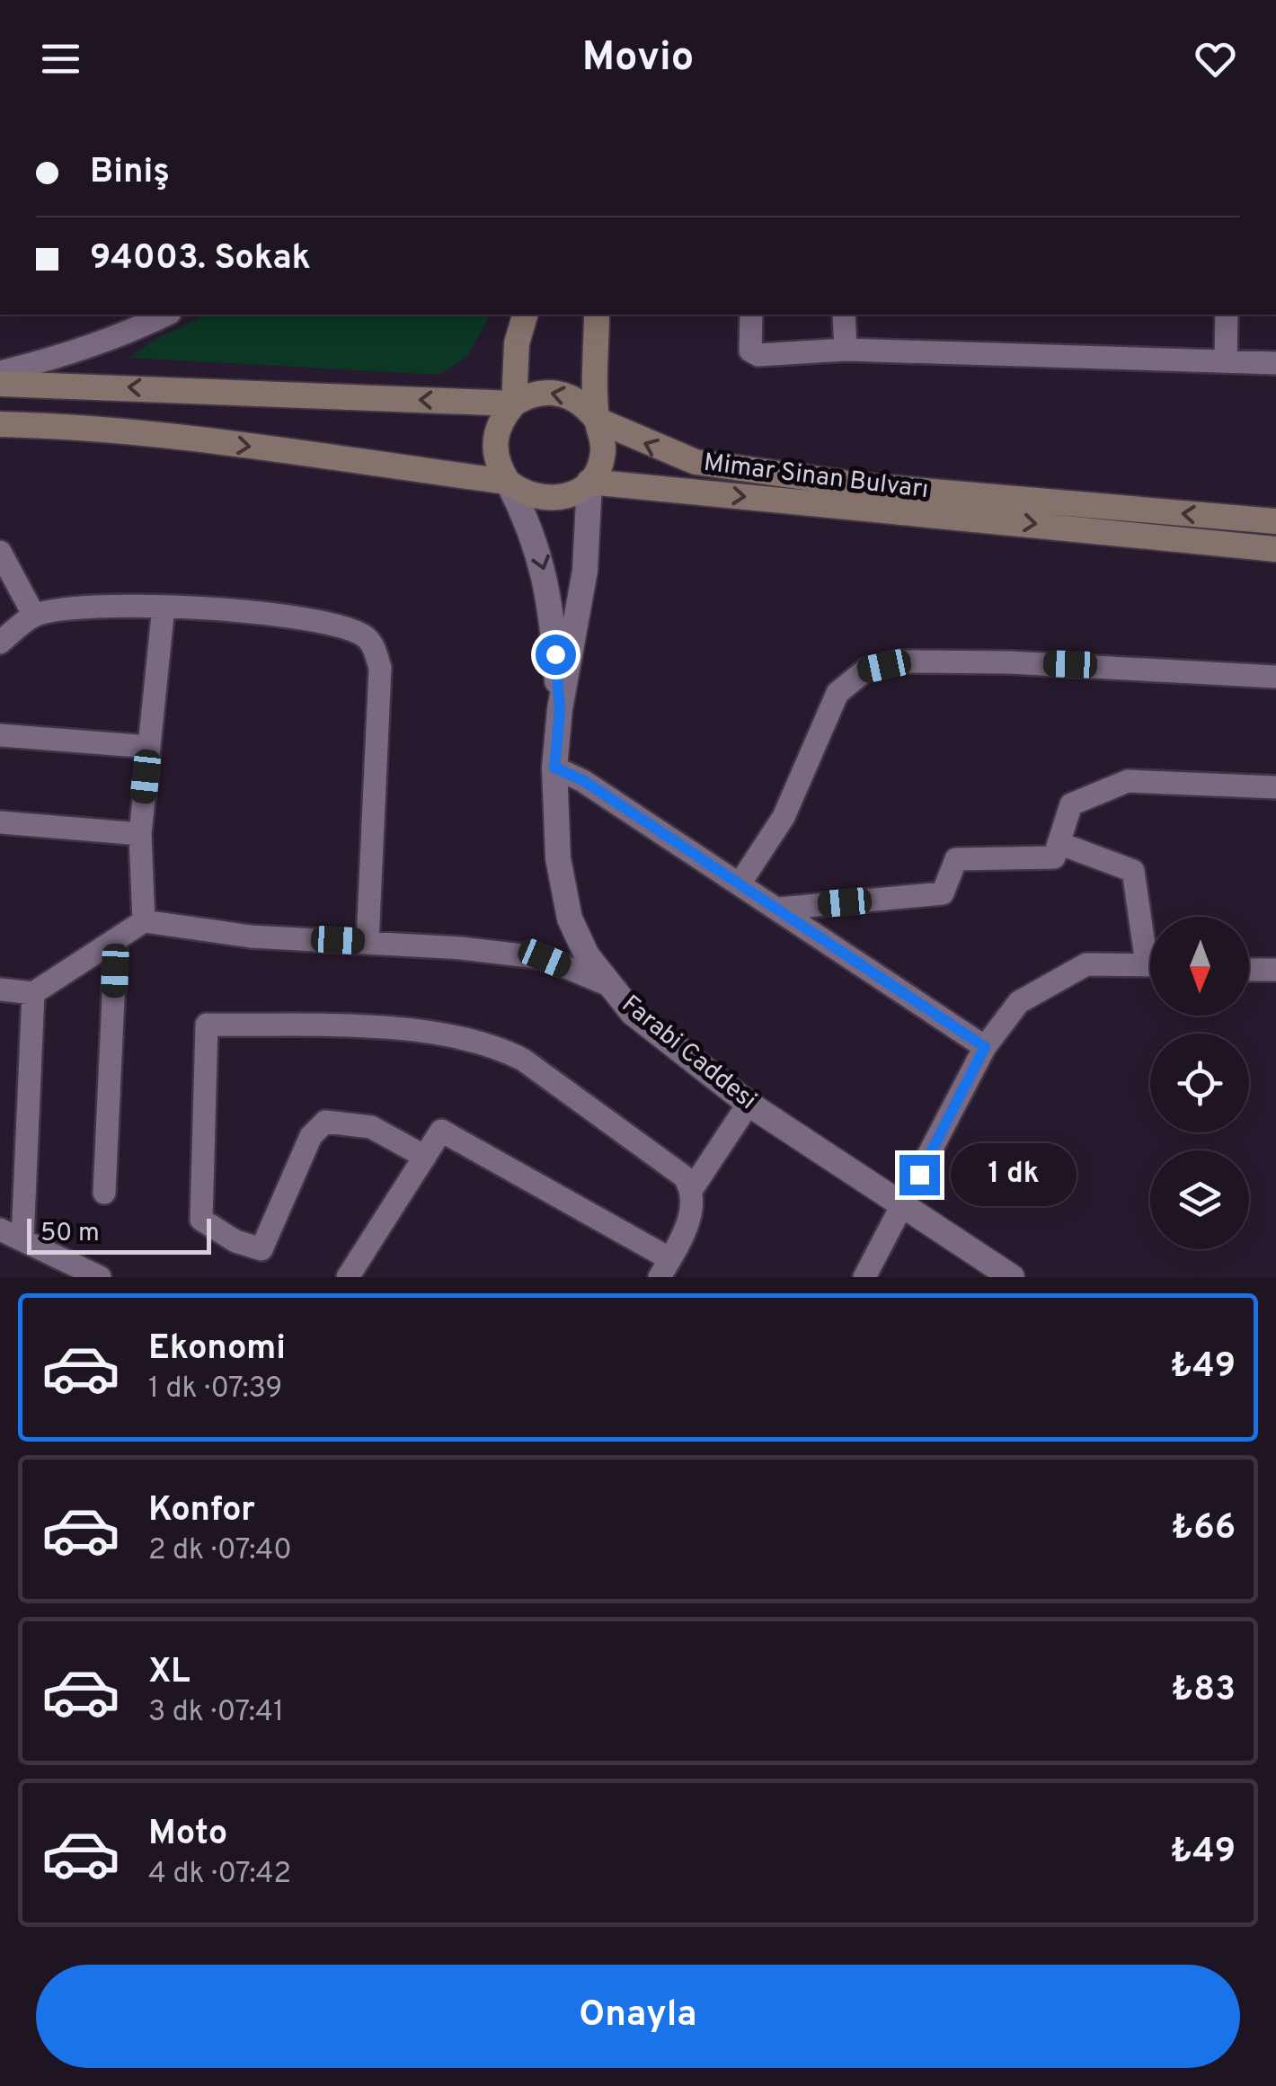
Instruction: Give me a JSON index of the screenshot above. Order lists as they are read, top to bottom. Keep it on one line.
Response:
{"streets":{"main road":["Mimar Sinan Bulvarı"],"street":["Farabi Caddesi"]},"scale_bar":"50 m","north":"bottom","page":{"header":"Movio","banner":["Biniş","94003. Sokak"],"bubble":"1 dk","scale":"50 m","list":[{"name":"Ekonomi","note":"1 dk · 07:39","value":"₺49"},{"name":"Konfor","note":"2 dk · 07:40","value":"₺66"},{"name":"XL","note":"3 dk · 07:41","value":"₺83"},{"name":"Moto","note":"4 dk · 07:42","value":"₺49"}],"buttons":"Onayla"}}
